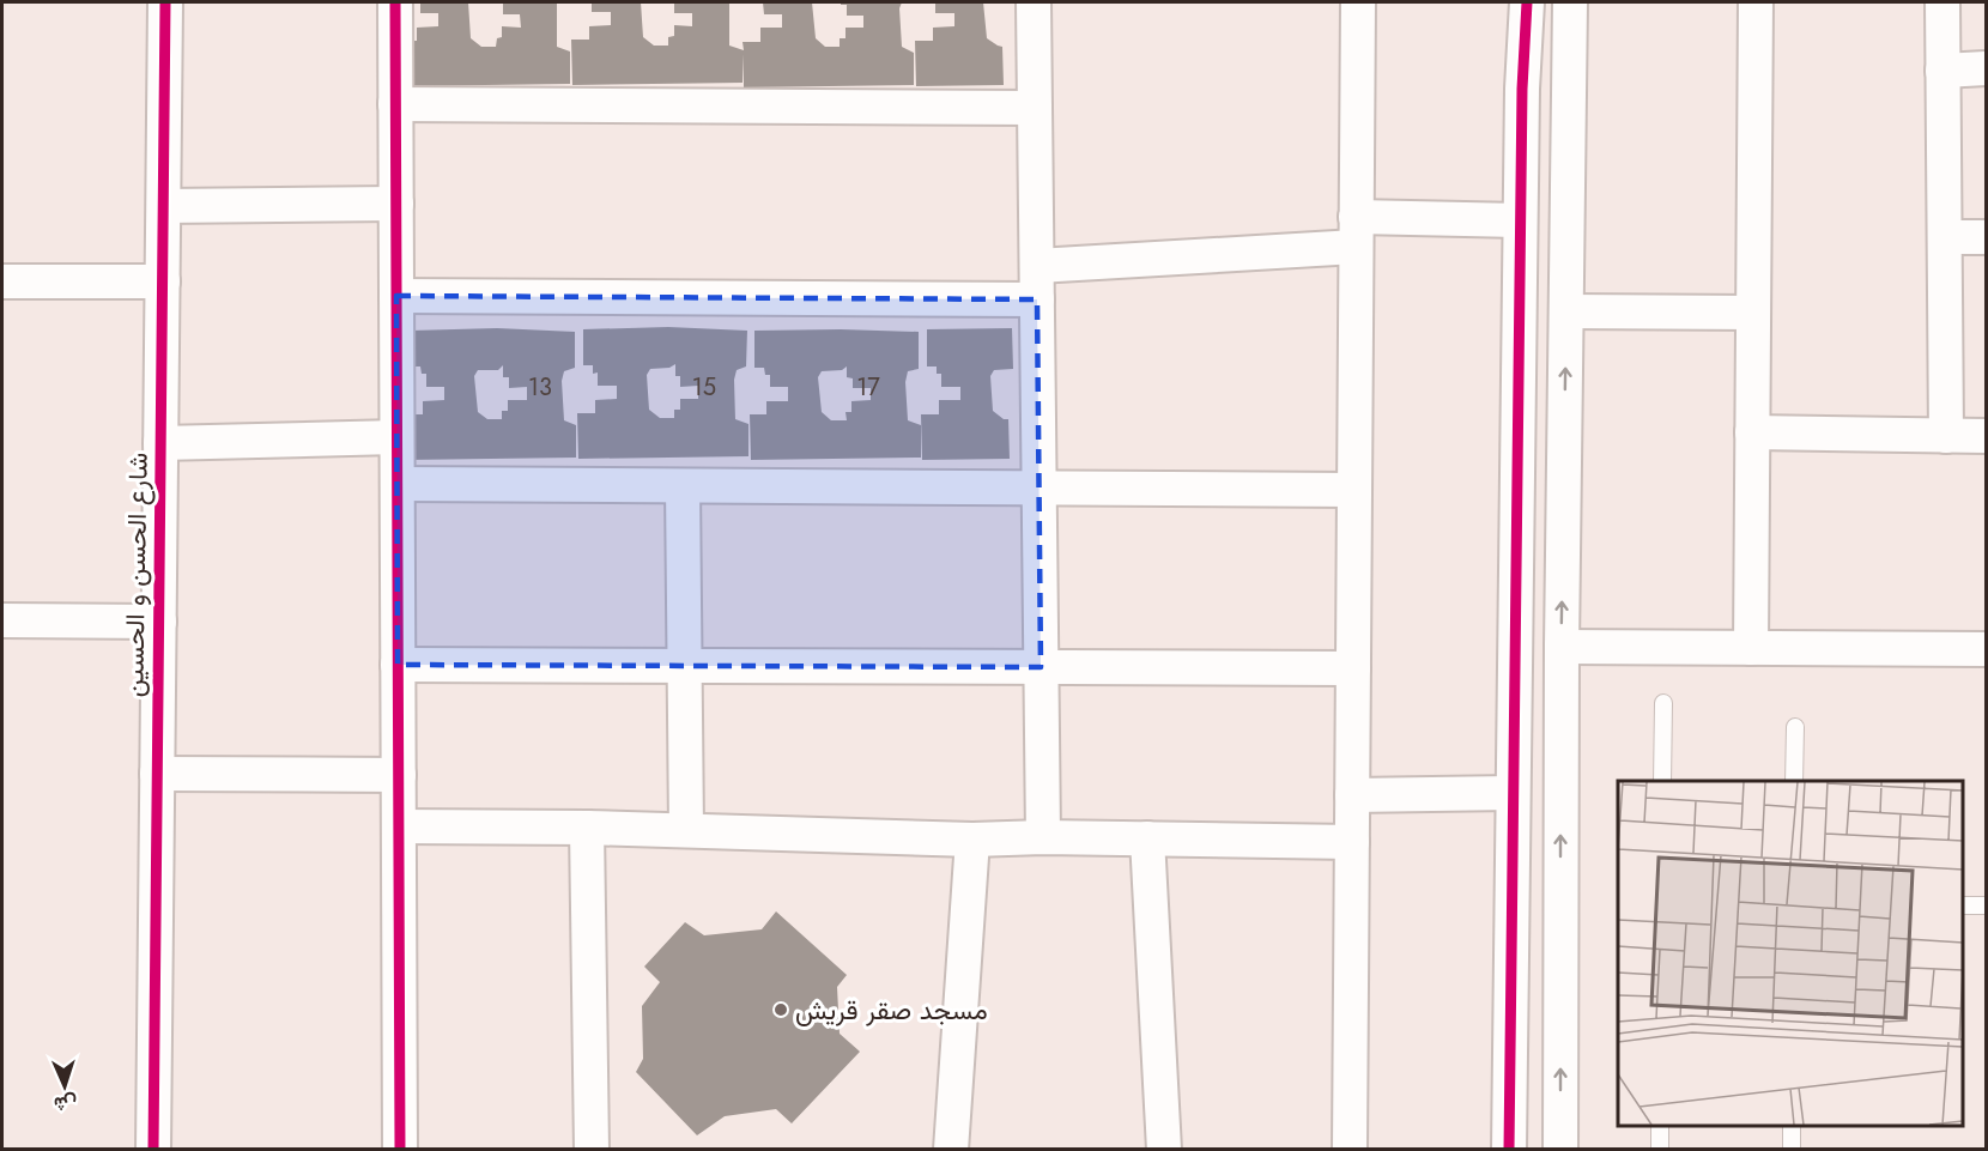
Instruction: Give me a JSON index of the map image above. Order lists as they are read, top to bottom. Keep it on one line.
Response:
{"streets":{"street":["شارع الحسن و الحسين"]},"places":["مسجد صقر قريش"],"house_numbers":["13","15","17"],"north":"bottom"}
